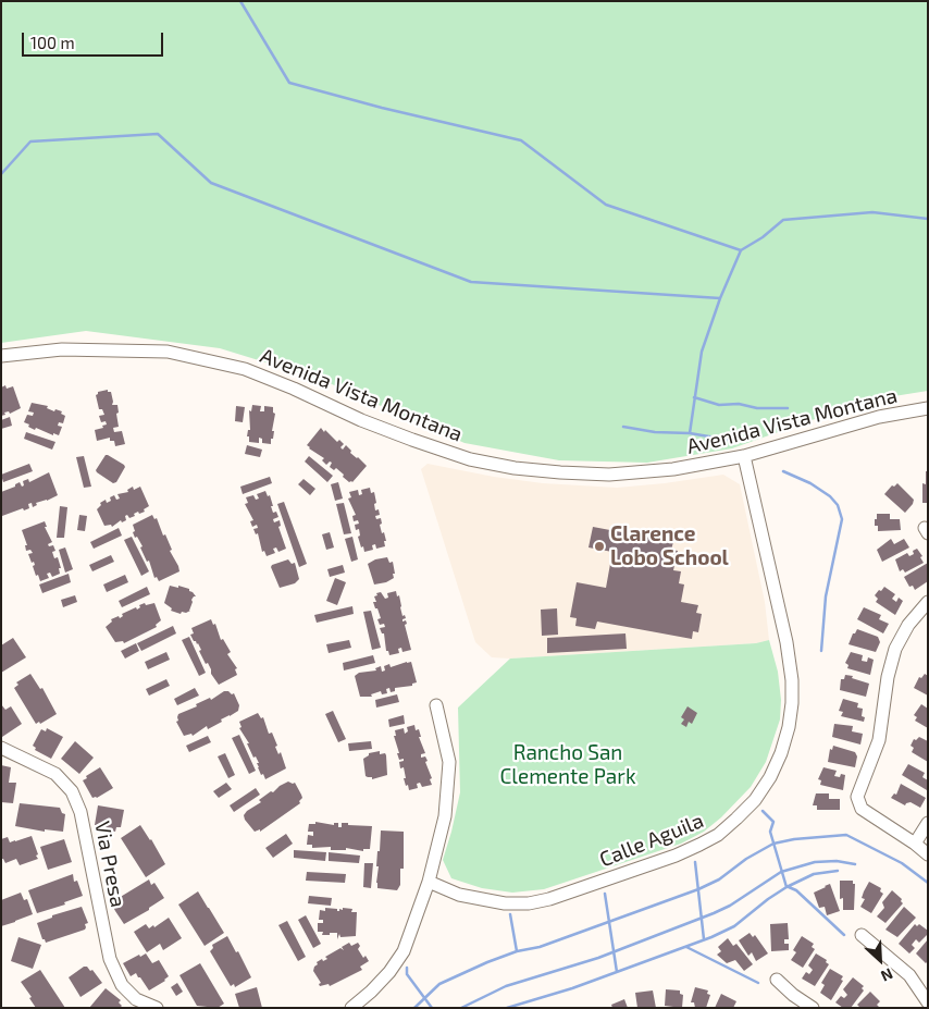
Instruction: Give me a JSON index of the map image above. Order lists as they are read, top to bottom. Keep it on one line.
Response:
{"streets":{"street":["Avenida Vista Montana","Calle Aguila","Via Presa"]},"crossings":[["Avenida Vista Montana","Calle Aguila"]],"parks":["Rancho San Clemente Park"],"places":["Clarence Lobo School"],"scale_bar":"100 m","north":"bottom right"}
